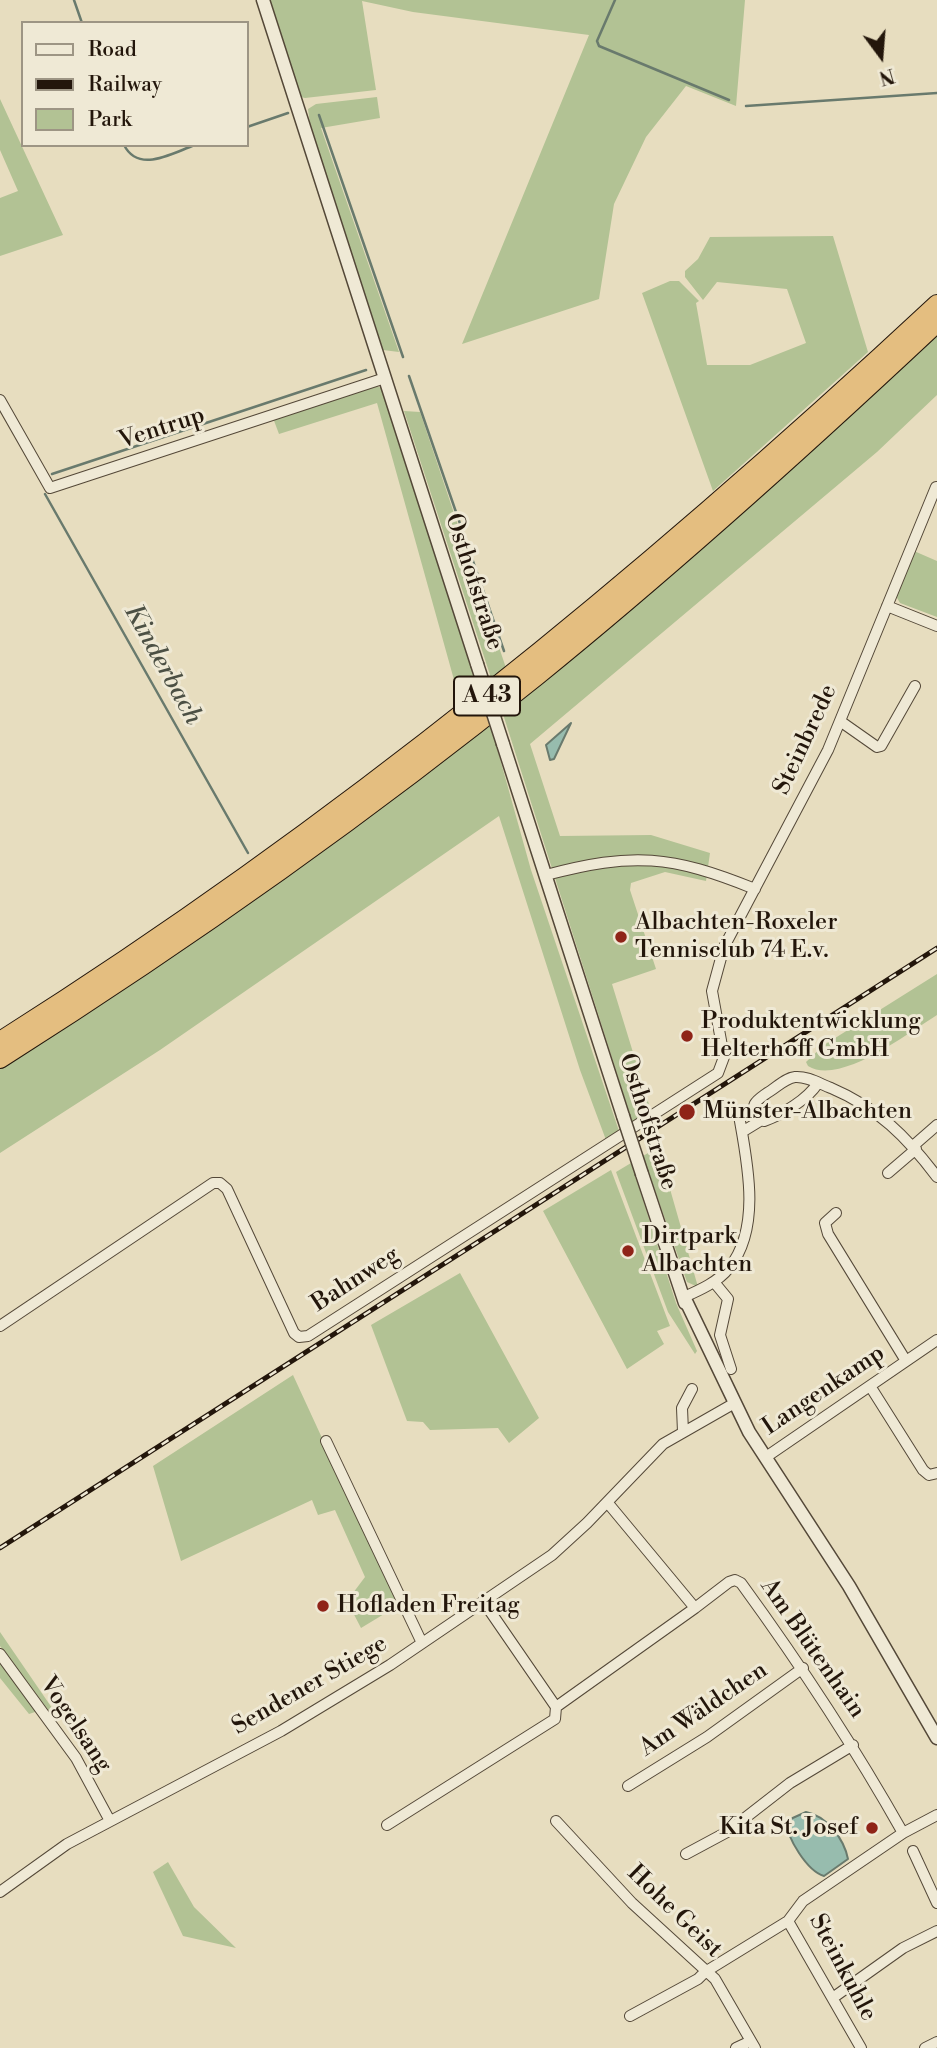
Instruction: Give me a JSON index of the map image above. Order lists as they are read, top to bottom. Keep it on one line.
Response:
{"streets":{"highway":["A 43"],"street":["Ventrup","Osthofstraße","Steinbrede","Bahnweg","Langenkamp","Am Blütenhain","Sendener Stiege","Am Wäldchen","Vogelsang","Hohe Geist","Steinkuhle"]},"crossings":[["Ventrup","Osthofstraße"],["Osthofstraße","Langenkamp"],["Osthofstraße","Sendener Stiege"],["Steinbrede","Bahnweg"],["Am Blütenhain","Am Wäldchen"],["Am Blütenhain","Steinkuhle"],["Sendener Stiege","Vogelsang"]],"water":["Kinderbach"],"places":["Albachten-Roxeler Tennisclub 74 E.v.","Produktentwicklung Helterhoff GmbH","Münster-Albachten","Dirtpark Albachten","Hofladen Freitag","Kita St. Josef"],"legend":["Road","Railway","Park"],"north":"bottom"}
